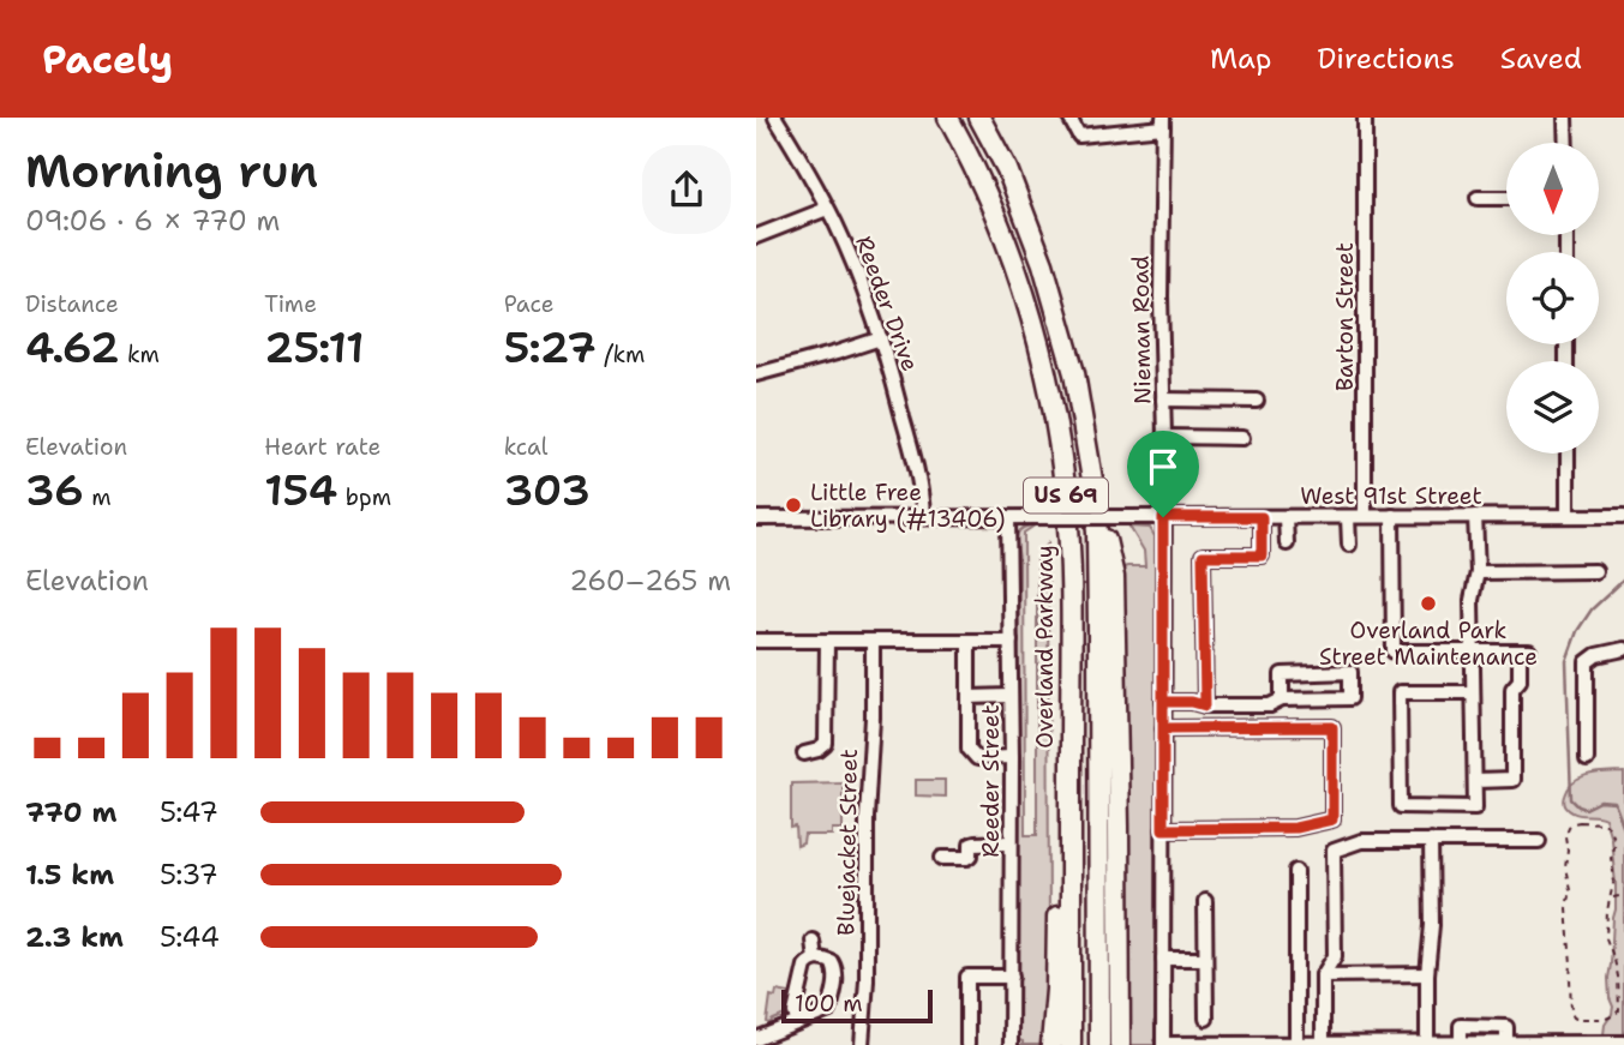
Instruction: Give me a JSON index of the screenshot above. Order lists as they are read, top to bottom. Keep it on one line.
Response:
{"streets":{"highway":["US 69","Overland Parkway"],"street":["Reeder Drive","Barton Street","Nieman Road","West 91st Street","Reeder Street","Bluejacket Street"]},"crossings":[["Reeder Drive","West 91st Street"],["Barton Street","West 91st Street"],["Nieman Road","West 91st Street"],["West 91st Street","Reeder Street"]],"places":["Little Free Library (#13406)","Overland Park Street Maintenance"],"scale_bar":"100 m","north":"bottom","page":{"header":"Pacely","nav":["Map","Directions","Saved"],"heading":["Morning run","09:06 · 6 × 770 m"],"stats":[["Distance","4.62 km"],["Time","25:11"],["Pace","5:27 /km"],["Elevation","36 m"],["Heart rate","154 bpm"],["kcal","303"]],"chart":["Elevation","260–265 m"],"list":[{"name":"770 m","note":"5:47"},{"name":"1.5 km","note":"5:37"},{"name":"2.3 km","note":"5:44"}],"scale":"100 m"}}
